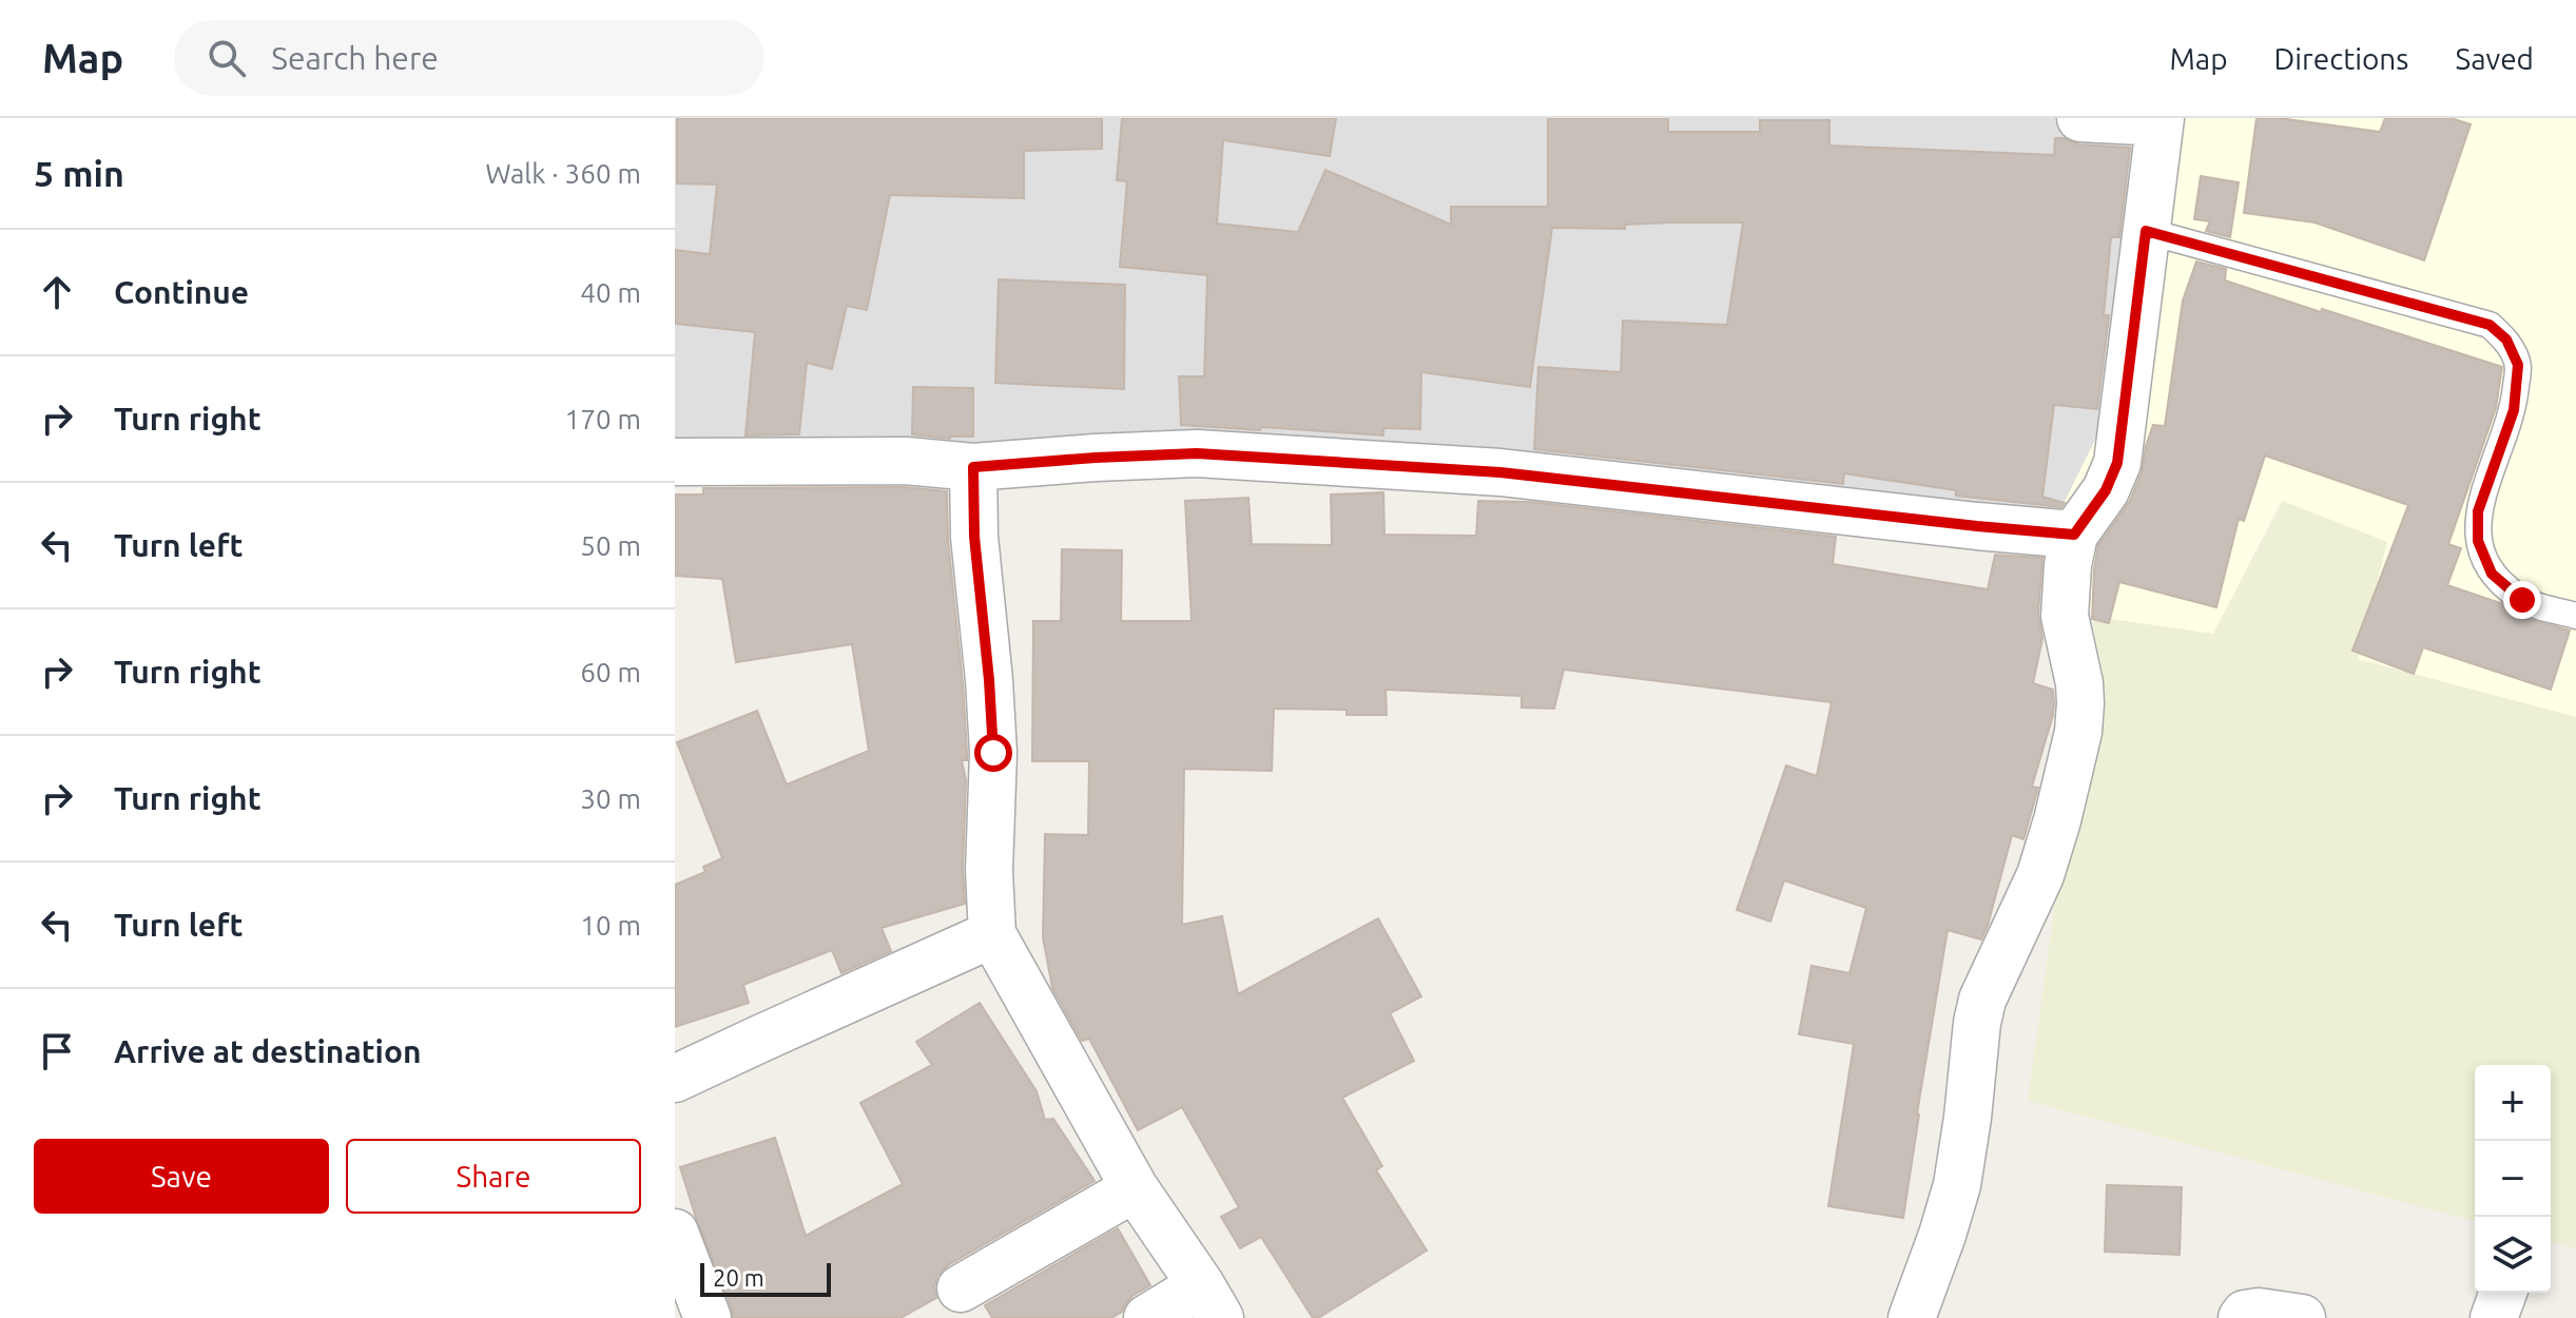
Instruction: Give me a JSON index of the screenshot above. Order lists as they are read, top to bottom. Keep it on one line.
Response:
{"scale_bar":"20 m","page":{"header":"Map","search":"Search here","nav":["Map","Directions","Saved"],"heading":["5 min","Walk · 360 m"],"list":[["Continue","40 m"],["Turn right","170 m"],["Turn left","50 m"],["Turn right","60 m"],["Turn right","30 m"],["Turn left","10 m"],"Arrive at destination"],"map_buttons":["+","−"],"buttons":["Save","Share"],"scale":"20 m"}}
